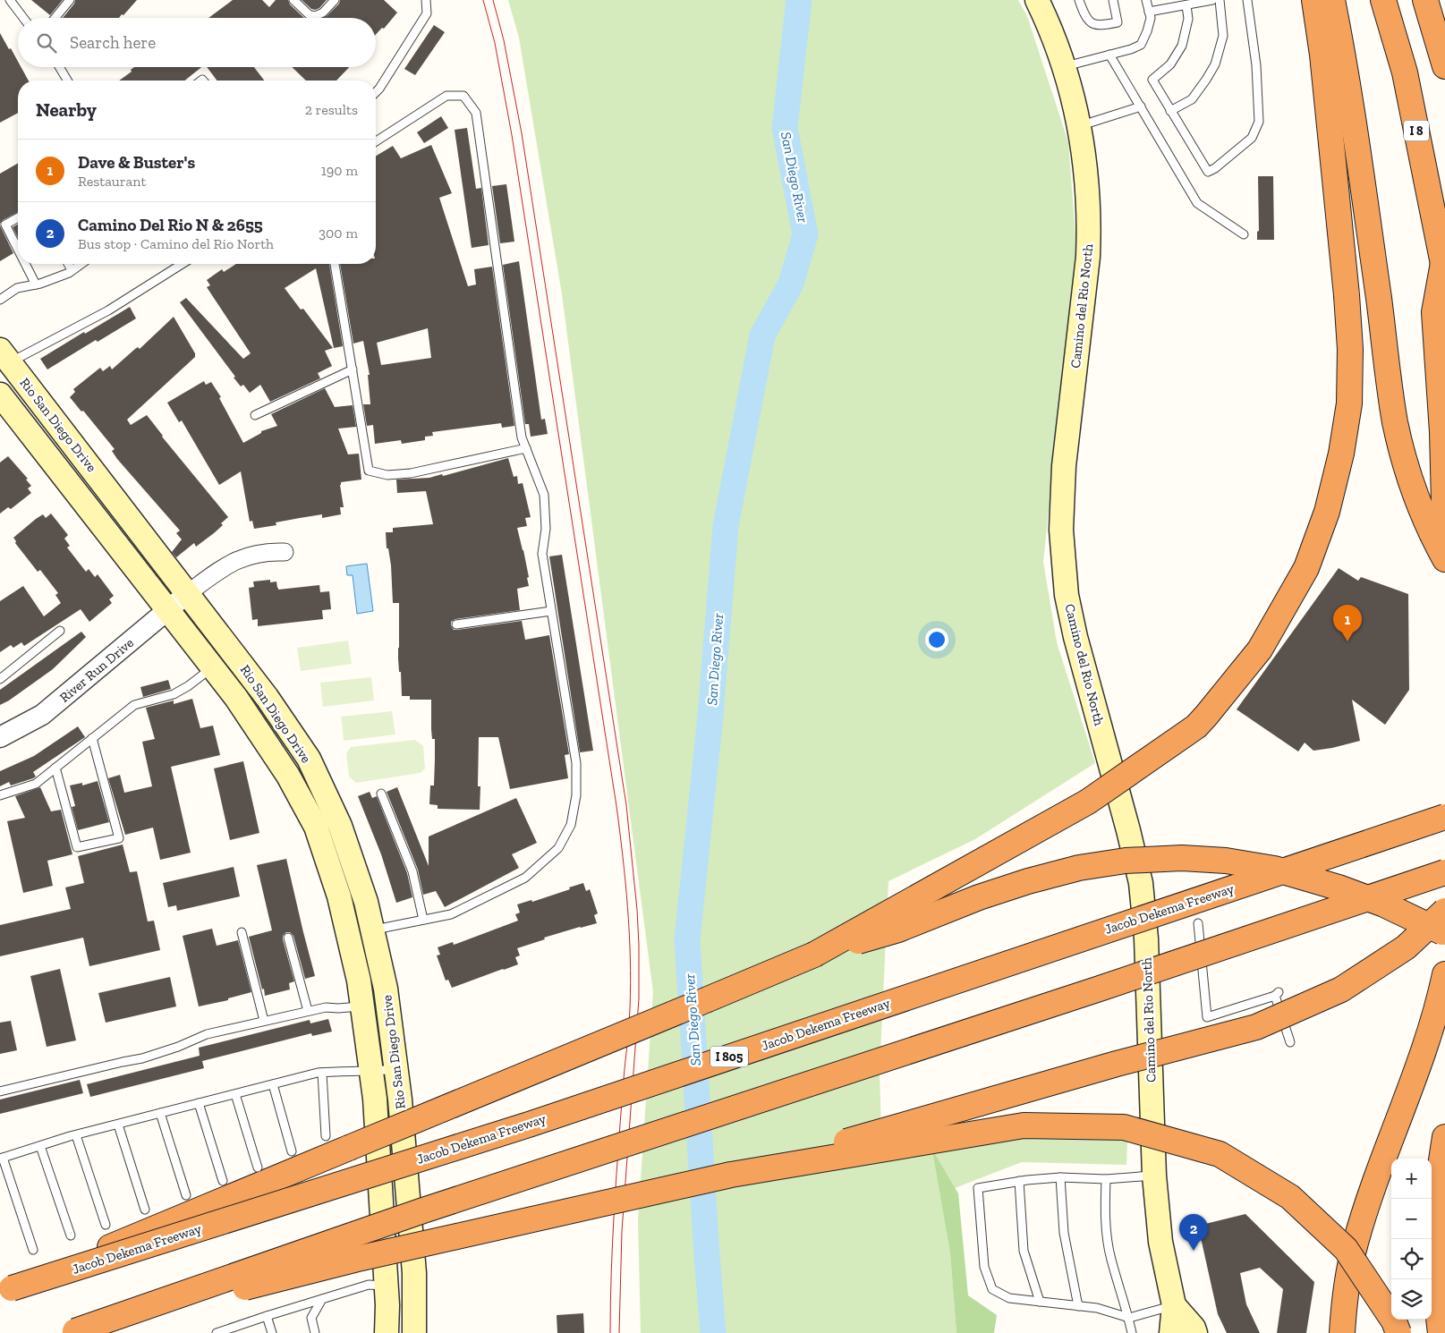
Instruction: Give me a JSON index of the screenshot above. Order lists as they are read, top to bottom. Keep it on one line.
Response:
{"streets":{"highway":["I 8","Jacob Dekema Freeway","I 805"],"main road":["Camino del Rio North","Rio San Diego Drive"],"street":["River Run Drive"]},"crossings":[["Rio San Diego Drive","River Run Drive"]],"water":["San Diego River"],"page":{"search":"Search here","heading":["Nearby","2 results"],"list":[{"mark":"1","name":"Dave & Buster's","note":"Restaurant","value":"190 m"},{"mark":"2","name":"Camino Del Rio N & 2655","note":"Bus stop · Camino del Rio North","value":"300 m"}],"pins":["1","2"],"map_buttons":["+","−"]}}
